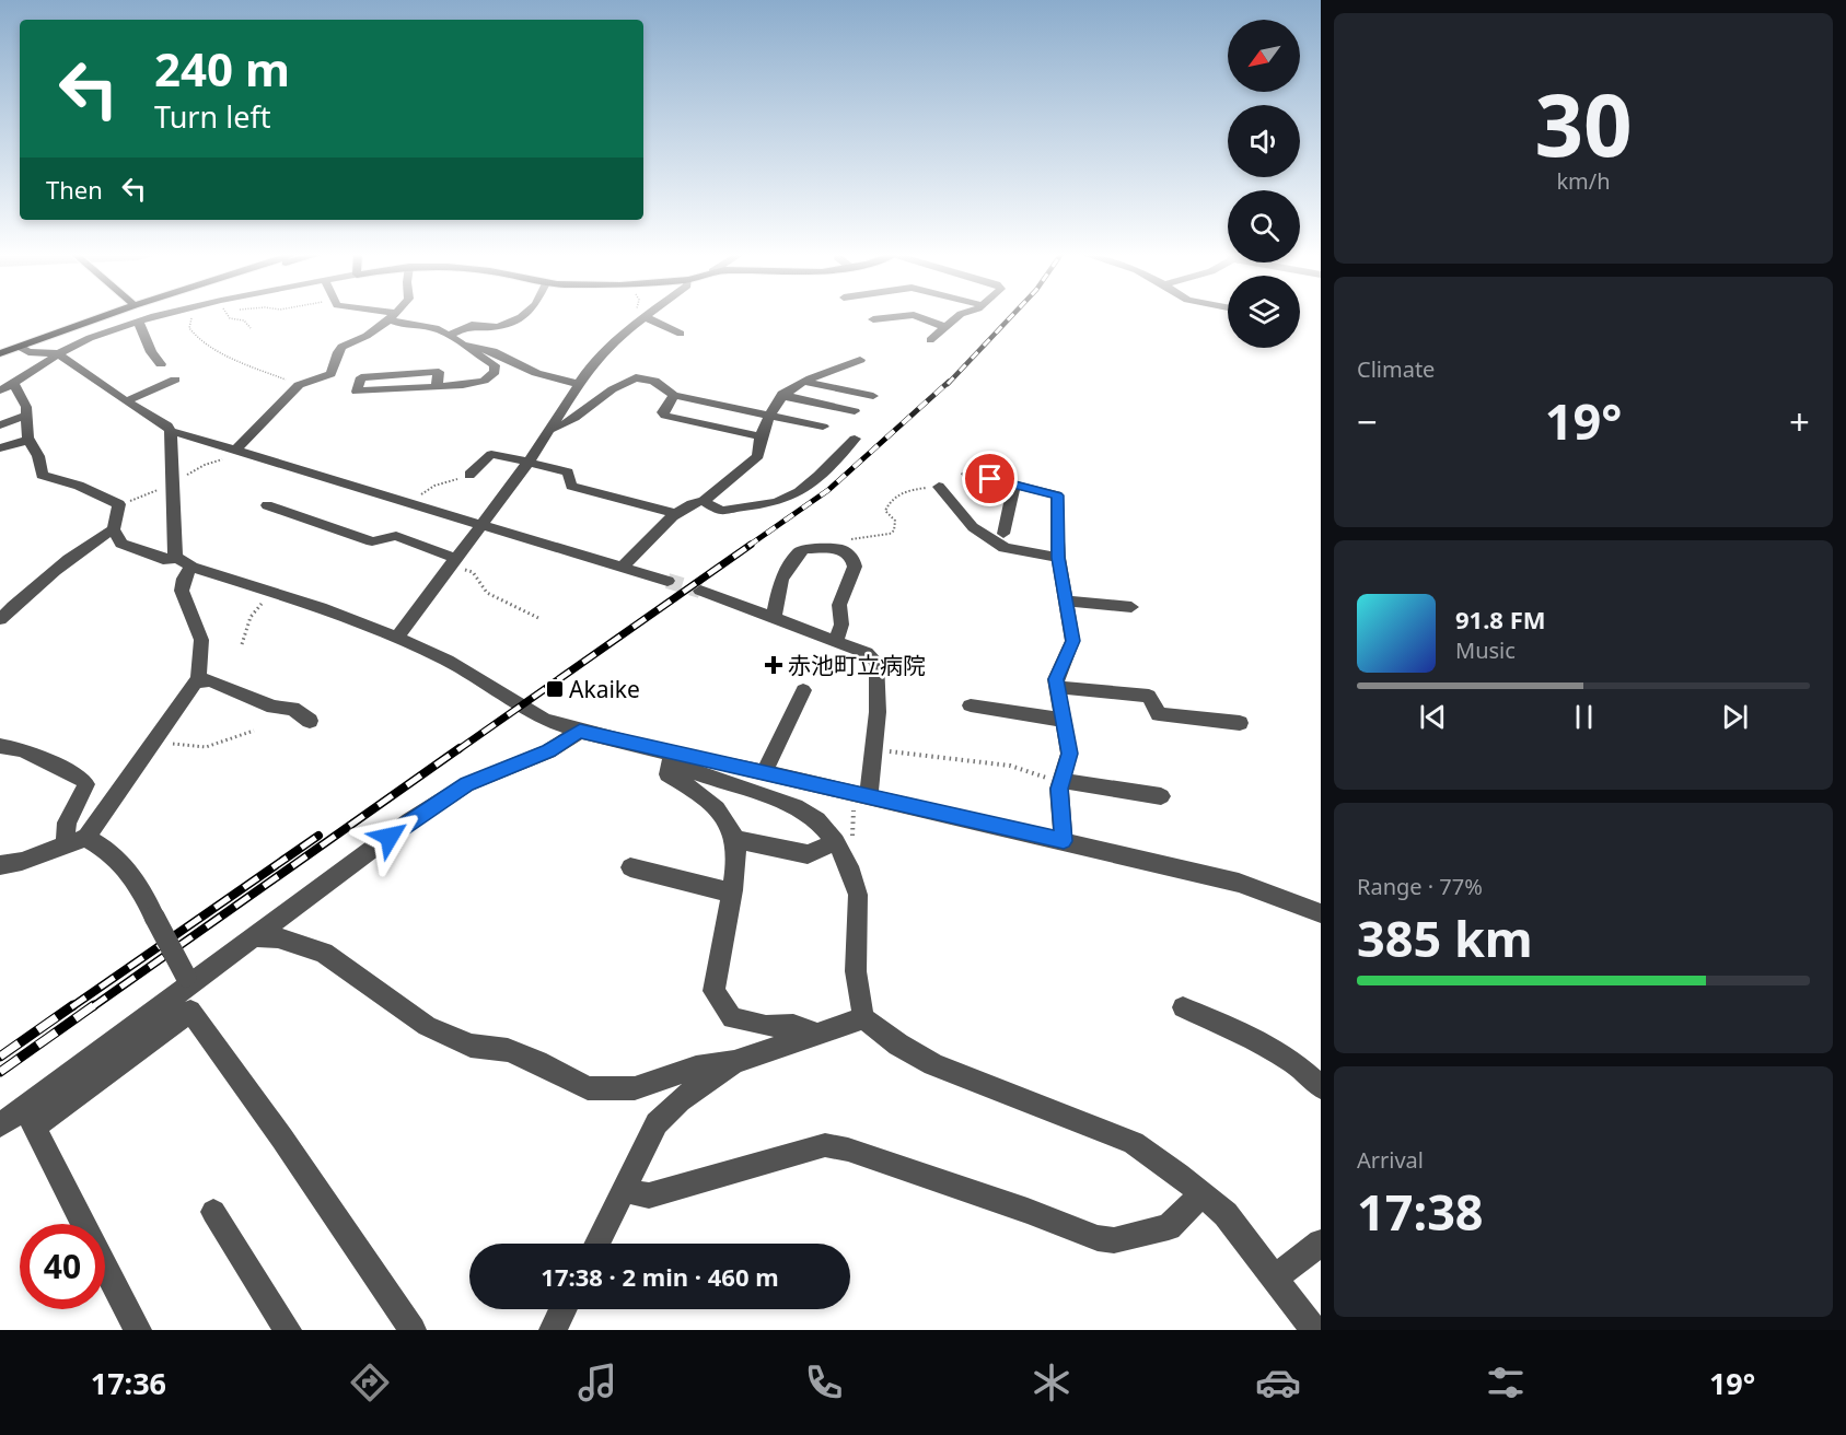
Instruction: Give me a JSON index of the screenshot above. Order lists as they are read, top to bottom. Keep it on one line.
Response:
{"places":{"health":["赤池町立病院"],"transit":["Akaike"]},"north":"bottom left","page":{"tile":[["30","km/h"],"Climate",["Range · 77%","385 km"],["Arrival","17:38"]],"turn":["240 m","Turn left"],"then":"Then","heat":["−","19°","+"],"song":["91.8 FM","Music"],"limit":"40","trip":"17:38 · 2 min · 460 m","tabs":["17:36","19°"]}}
